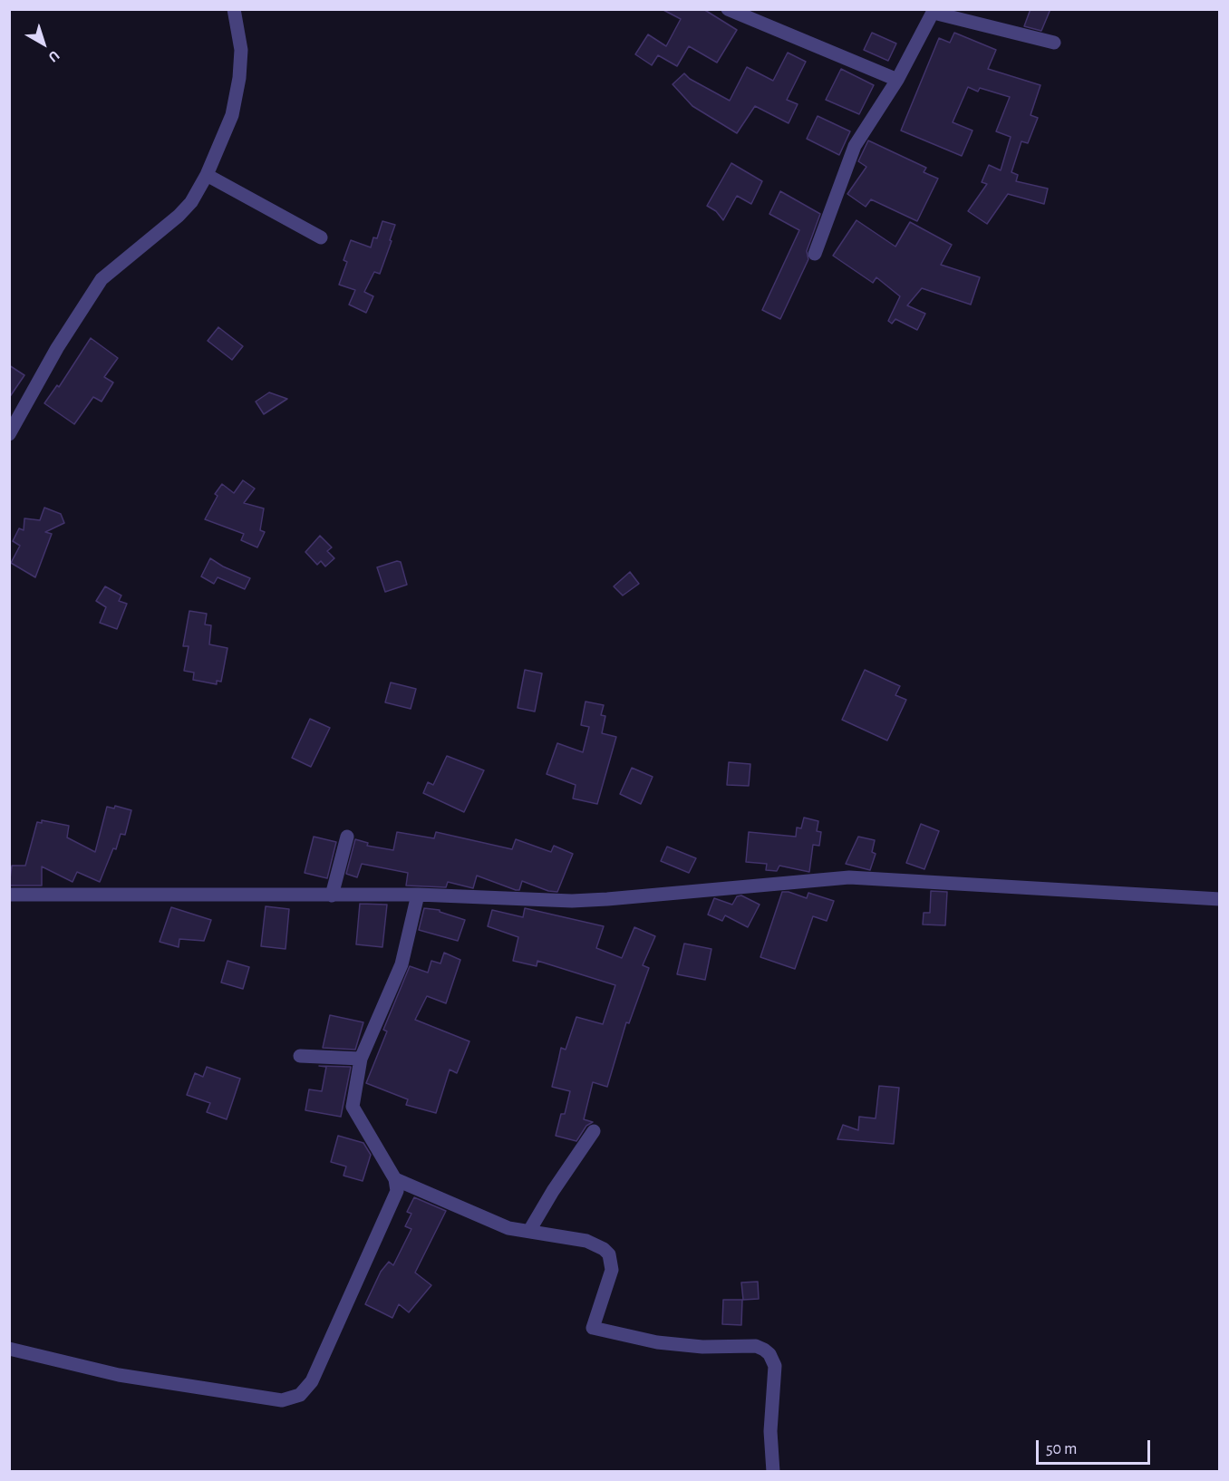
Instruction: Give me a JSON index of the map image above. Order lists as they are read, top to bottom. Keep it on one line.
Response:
{"scale_bar":"50 m","north":"bottom right"}
